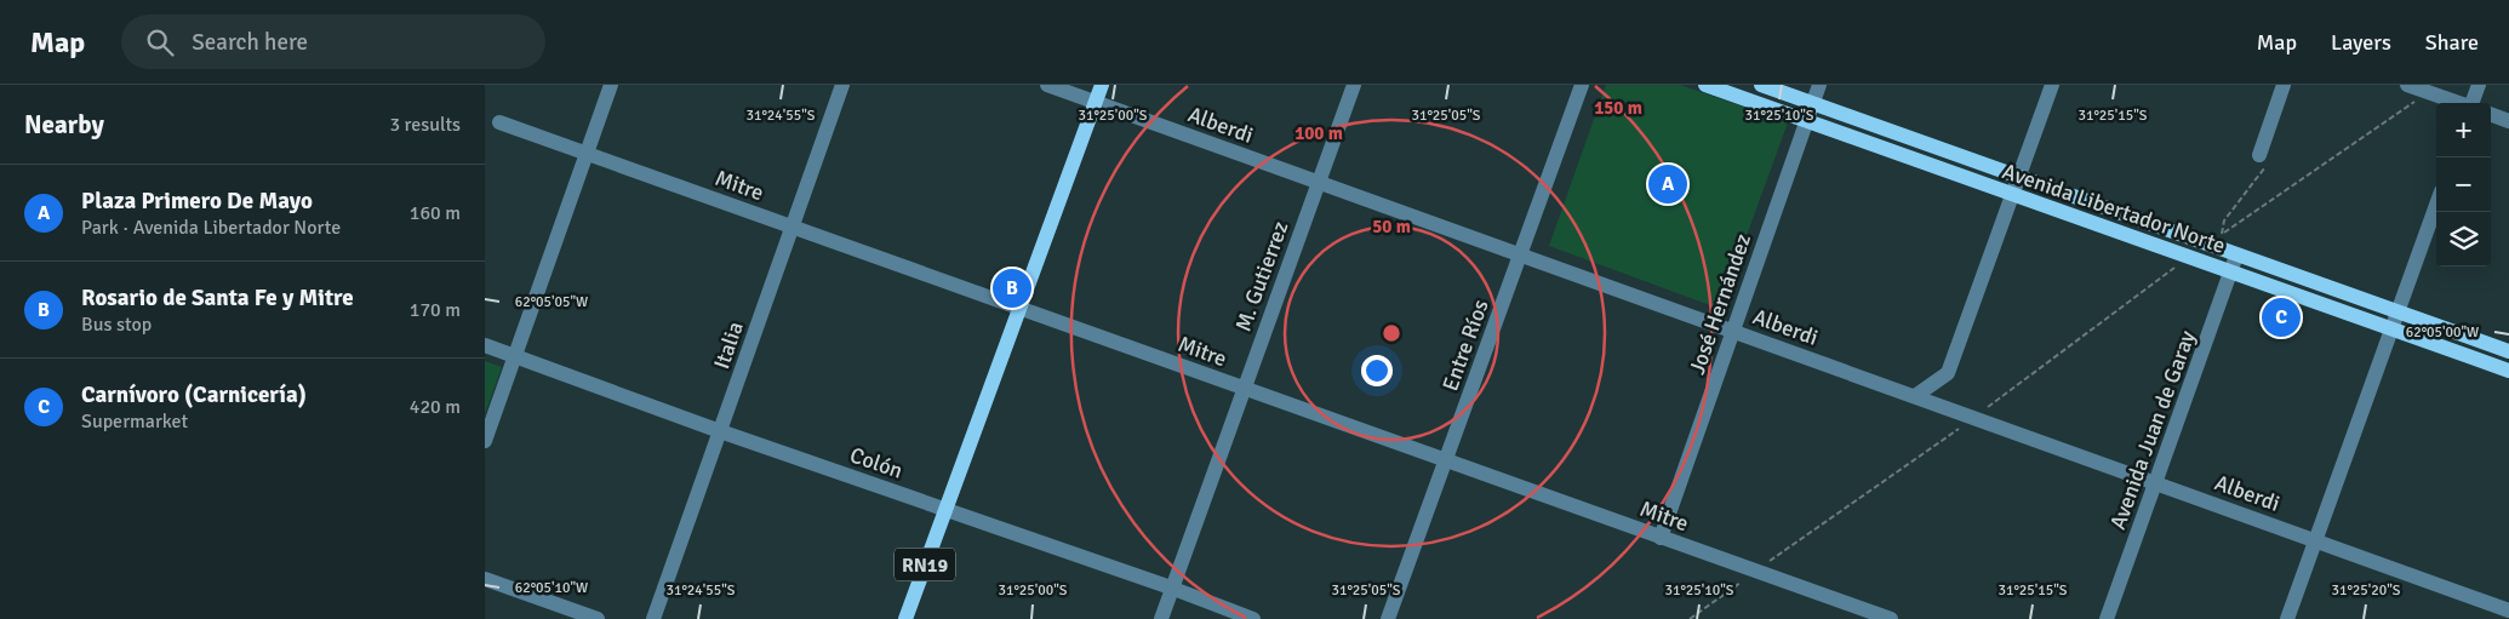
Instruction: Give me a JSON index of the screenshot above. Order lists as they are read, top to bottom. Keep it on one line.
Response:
{"streets":{"main road":["Avenida Libertador Norte","RN19"],"street":["Alberdi","Mitre","M. Gutierrez","José Hernández","Italia","Entre Ríos","Avenida Juan de Garay","Colón"]},"crossings":[["Alberdi","M. Gutierrez"],["Alberdi","José Hernández"],["Alberdi","Entre Ríos"],["Alberdi","Avenida Juan de Garay"],["Alberdi","RN19"],["Mitre","M. Gutierrez"],["Mitre","José Hernández"],["Mitre","Italia"],["Mitre","Entre Ríos"],["Mitre","RN19"],["Avenida Libertador Norte","José Hernández"],["Avenida Libertador Norte","Avenida Juan de Garay"],["M. Gutierrez","Colón"],["Italia","Colón"],["Colón","RN19"]],"page":{"header":"Map","search":"Search here","nav":["Map","Layers","Share"],"heading":["Nearby","3 results"],"map_buttons":["+","−"],"pins":["A","B","C"],"list":[{"mark":"A","name":"Plaza Primero De Mayo","note":"Park · Avenida Libertador Norte","value":"160 m"},{"mark":"B","name":"Rosario de Santa Fe y Mitre","note":"Bus stop","value":"170 m"},{"mark":"C","name":"Carnívoro (Carnicería)","note":"Supermarket","value":"420 m"}]},"coordinates":["31°24'55\"S","31°25'00\"S","31°25'05\"S","31°25'10\"S","31°25'15\"S","62°05'05\"W","62°05'00\"W","62°05'10\"W","31°25'20\"S"],"rings":["150 m","100 m","50 m"]}
